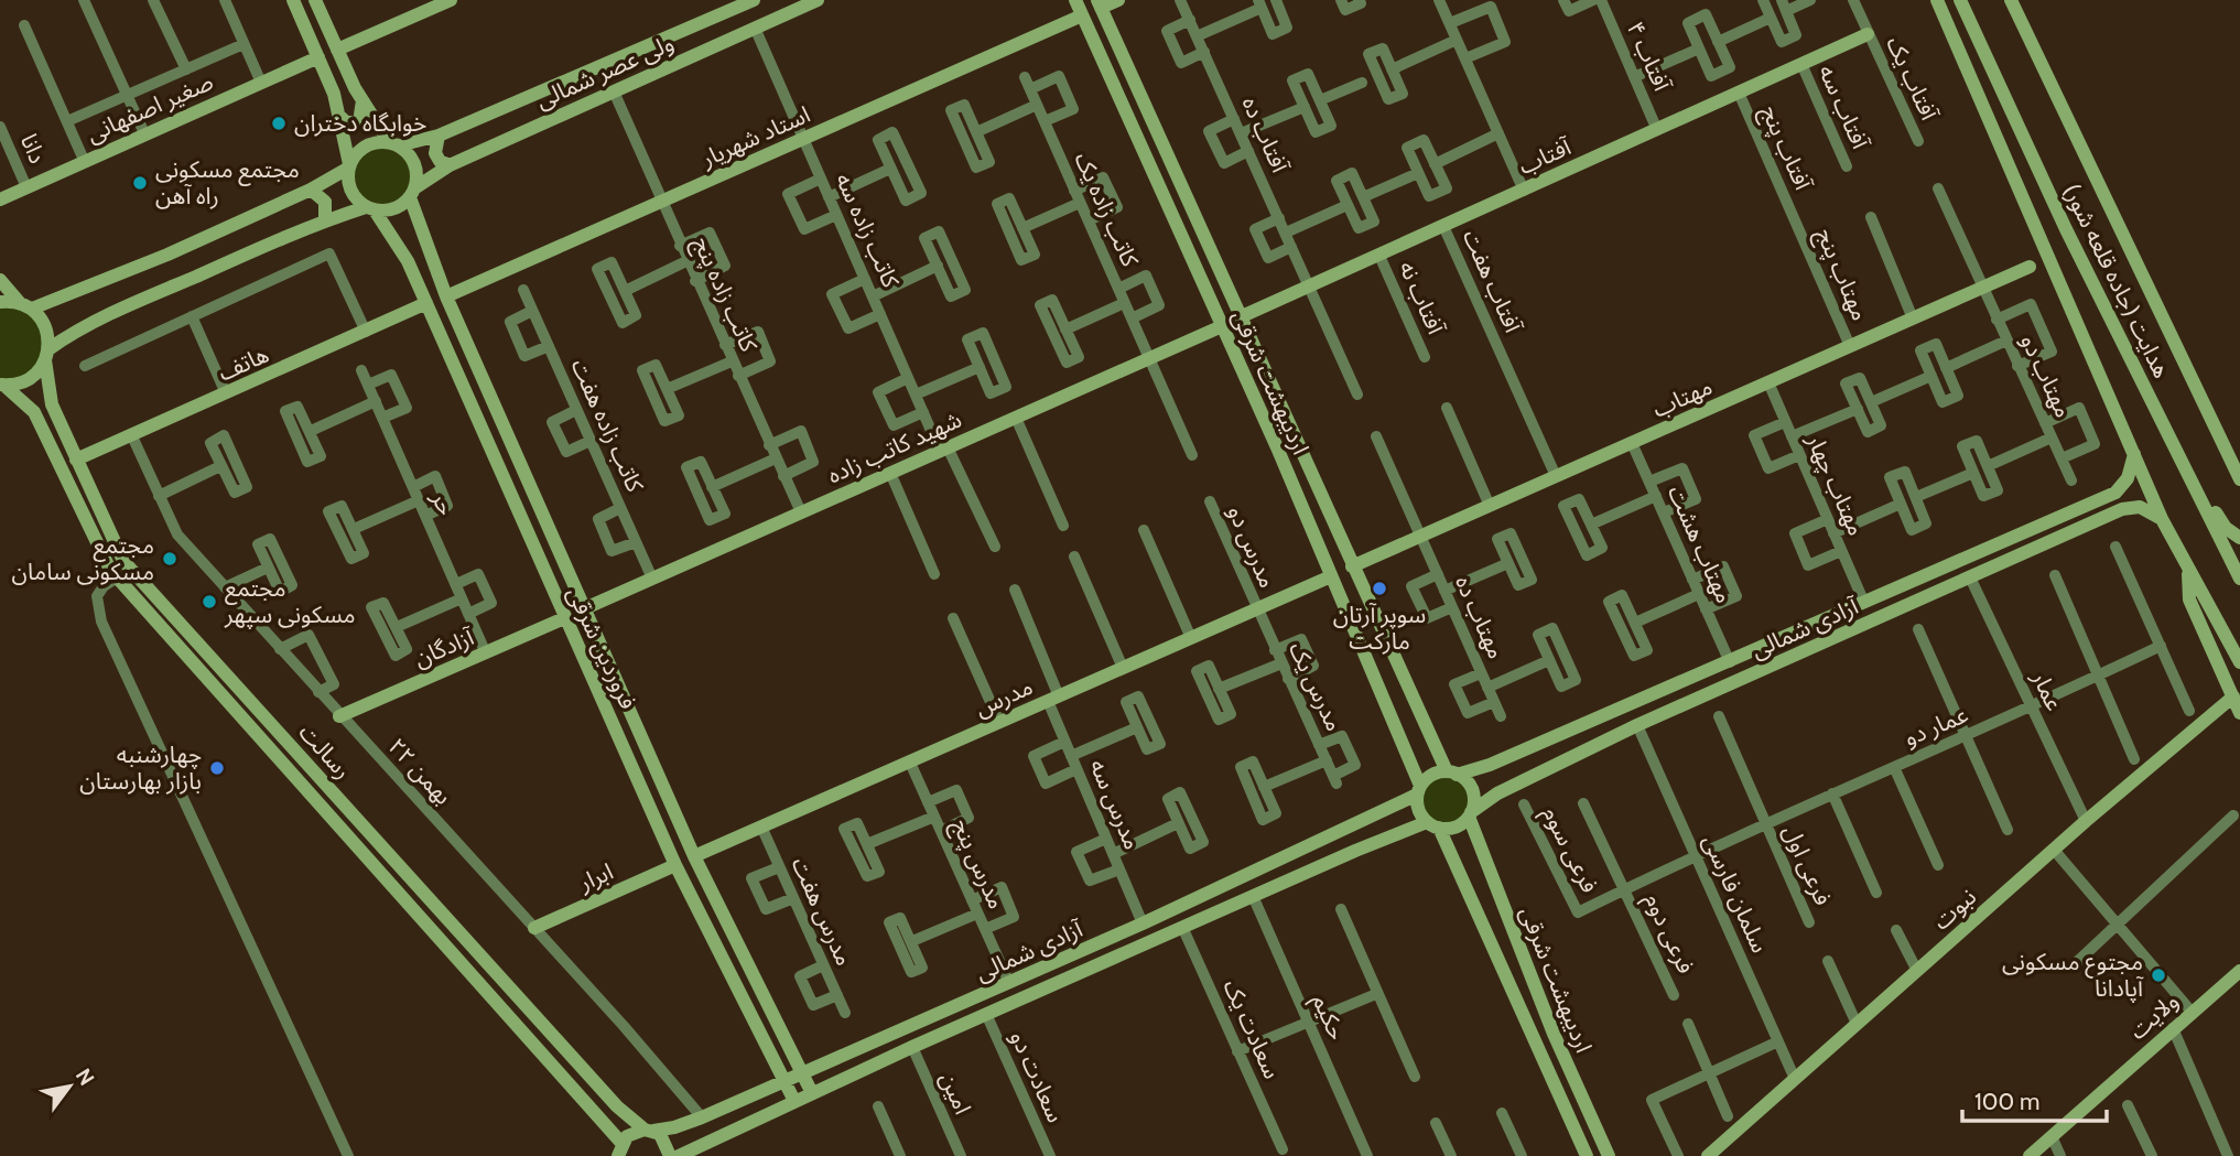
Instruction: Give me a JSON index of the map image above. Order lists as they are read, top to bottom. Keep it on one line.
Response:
{"streets":{"main road":["ولی عصر شمالی","صغیر اصفهانی","استاد شهریار","آفتاب","هدایت (جاده قلعه شور)","هاتف","اردیبهشت شرقی","مهتاب","شهید کاتب زاده","آزادی شمالی","آزادگان","فروردین شرقی","مدرس","رسالت","ابرار","نبوت","ولایت"],"street":["آفتاب ۴","آفتاب یک","آفتاب سه","آفتاب ده","آفتاب پنج","دانا","کاتب زاده یک","کاتب زاده سه","مهتاب پنج","آفتاب هفت","کاتب زاده پنج","آفتاب نه","مهتاب دو","کاتب زاده هفت","مهتاب چهار","حر","مهتاب هشت","مدرس دو","مهتاب ده","مدرس یک","عمار","عمار دو","۲۲ بهمن","مدرس سه","فرعی سوم","مدرس پنج","فرعی اول","سلمان فارسی","مدرس هفت","فرعی دوم","حکیم","سعادت یک","سعادت دو","امین"]},"crossings":[["آفتاب ۴","آفتاب"],["ولی عصر شمالی","کاتب زاده سه"],["ولی عصر شمالی","کاتب زاده پنج"],["ولی عصر شمالی","فروردین شرقی"],["آفتاب یک","آفتاب"],["آفتاب سه","آفتاب"],["صغیر اصفهانی","دانا"],["آفتاب ده","آفتاب"],["استاد شهریار","کاتب زاده سه"],["استاد شهریار","کاتب زاده پنج"],["استاد شهریار","اردیبهشت شرقی"],["استاد شهریار","فروردین شرقی"],["آفتاب پنج","آفتاب"],["آفتاب پنج","مهتاب پنج"],["آفتاب","آفتاب هفت"],["آفتاب","آفتاب نه"],["آفتاب","اردیبهشت شرقی"],["کاتب زاده یک","شهید کاتب زاده"],["کاتب زاده سه","شهید کاتب زاده"],["مهتاب پنج","مهتاب"],["آفتاب هفت","مهتاب"],["کاتب زاده پنج","شهید کاتب زاده"],["هاتف","فروردین شرقی"],["هاتف","رسالت"],["هاتف","۲۲ بهمن"],["مهتاب دو","مهتاب"],["اردیبهشت شرقی","مهتاب"],["اردیبهشت شرقی","شهید کاتب زاده"],["اردیبهشت شرقی","آزادی شمالی"],["اردیبهشت شرقی","مدرس"],["مهتاب","مهتاب چهار"],["مهتاب","مهتاب هشت"],["مهتاب","مهتاب ده"],["کاتب زاده هفت","شهید کاتب زاده"],["شهید کاتب زاده","فروردین شرقی"],["مهتاب چهار","آزادی شمالی"],["حر","آزادگان"],["مهتاب هشت","آزادی شمالی"],["مدرس دو","مدرس یک"],["مدرس دو","مدرس"],["آزادی شمالی","فروردین شرقی"],["آزادی شمالی","عمار"],["آزادی شمالی","رسالت"],["آزادی شمالی","۲۲ بهمن"],["آزادی شمالی","مدرس سه"],["آزادی شمالی","مدرس پنج"],["آزادی شمالی","سلمان فارسی"],["آزادی شمالی","حکیم"],["آزادی شمالی","سعادت یک"],["آزادی شمالی","سعادت دو"],["آزادی شمالی","امین"],["آزادگان","فروردین شرقی"],["آزادگان","۲۲ بهمن"],["فروردین شرقی","مدرس"],["فروردین شرقی","ابرار"],["مدرس یک","مدرس"],["عمار","عمار دو"],["عمار","نبوت"],["مدرس","مدرس سه"],["مدرس","مدرس پنج"],["مدرس","مدرس هفت"],["عمار دو","فرعی سوم"],["عمار دو","فرعی اول"],["عمار دو","سلمان فارسی"],["عمار دو","فرعی دوم"],["۲۲ بهمن","ابرار"],["سلمان فارسی","نبوت"]],"places":["خوابگاه دختران","مجتمع مسکونی راه آهن","مجتمع مسکونی سامان","سوپر آرتان مارکت","مجتمع مسکونی سپهر","چهارشنبه بازار بهارستان","مجتوع مسکونی آپادانا"],"scale_bar":"100 m","north":"top right"}
